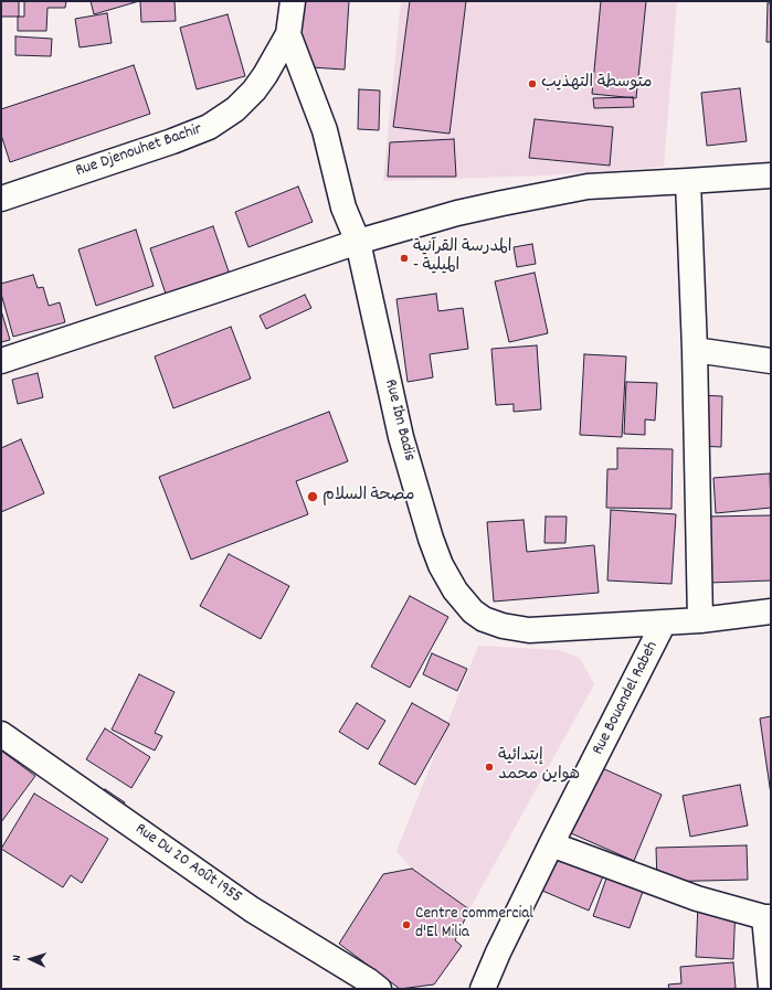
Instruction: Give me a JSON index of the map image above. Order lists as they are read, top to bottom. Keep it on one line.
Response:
{"streets":{"street":["Rue Djenouhet Bachir","Rue Ibn Badis","Rue Bouandel Rabeh","Rue Du 20 Août 1955"]},"crossings":[["Rue Djenouhet Bachir","Rue Ibn Badis"],["Rue Ibn Badis","Rue Bouandel Rabeh"]],"places":["متوسطة التهذيب","المدرسة القرآنية - الميلية","مصحة السلام","إبتدائية هواين محمد","Centre commercial d'El Milia"],"north":"left"}
